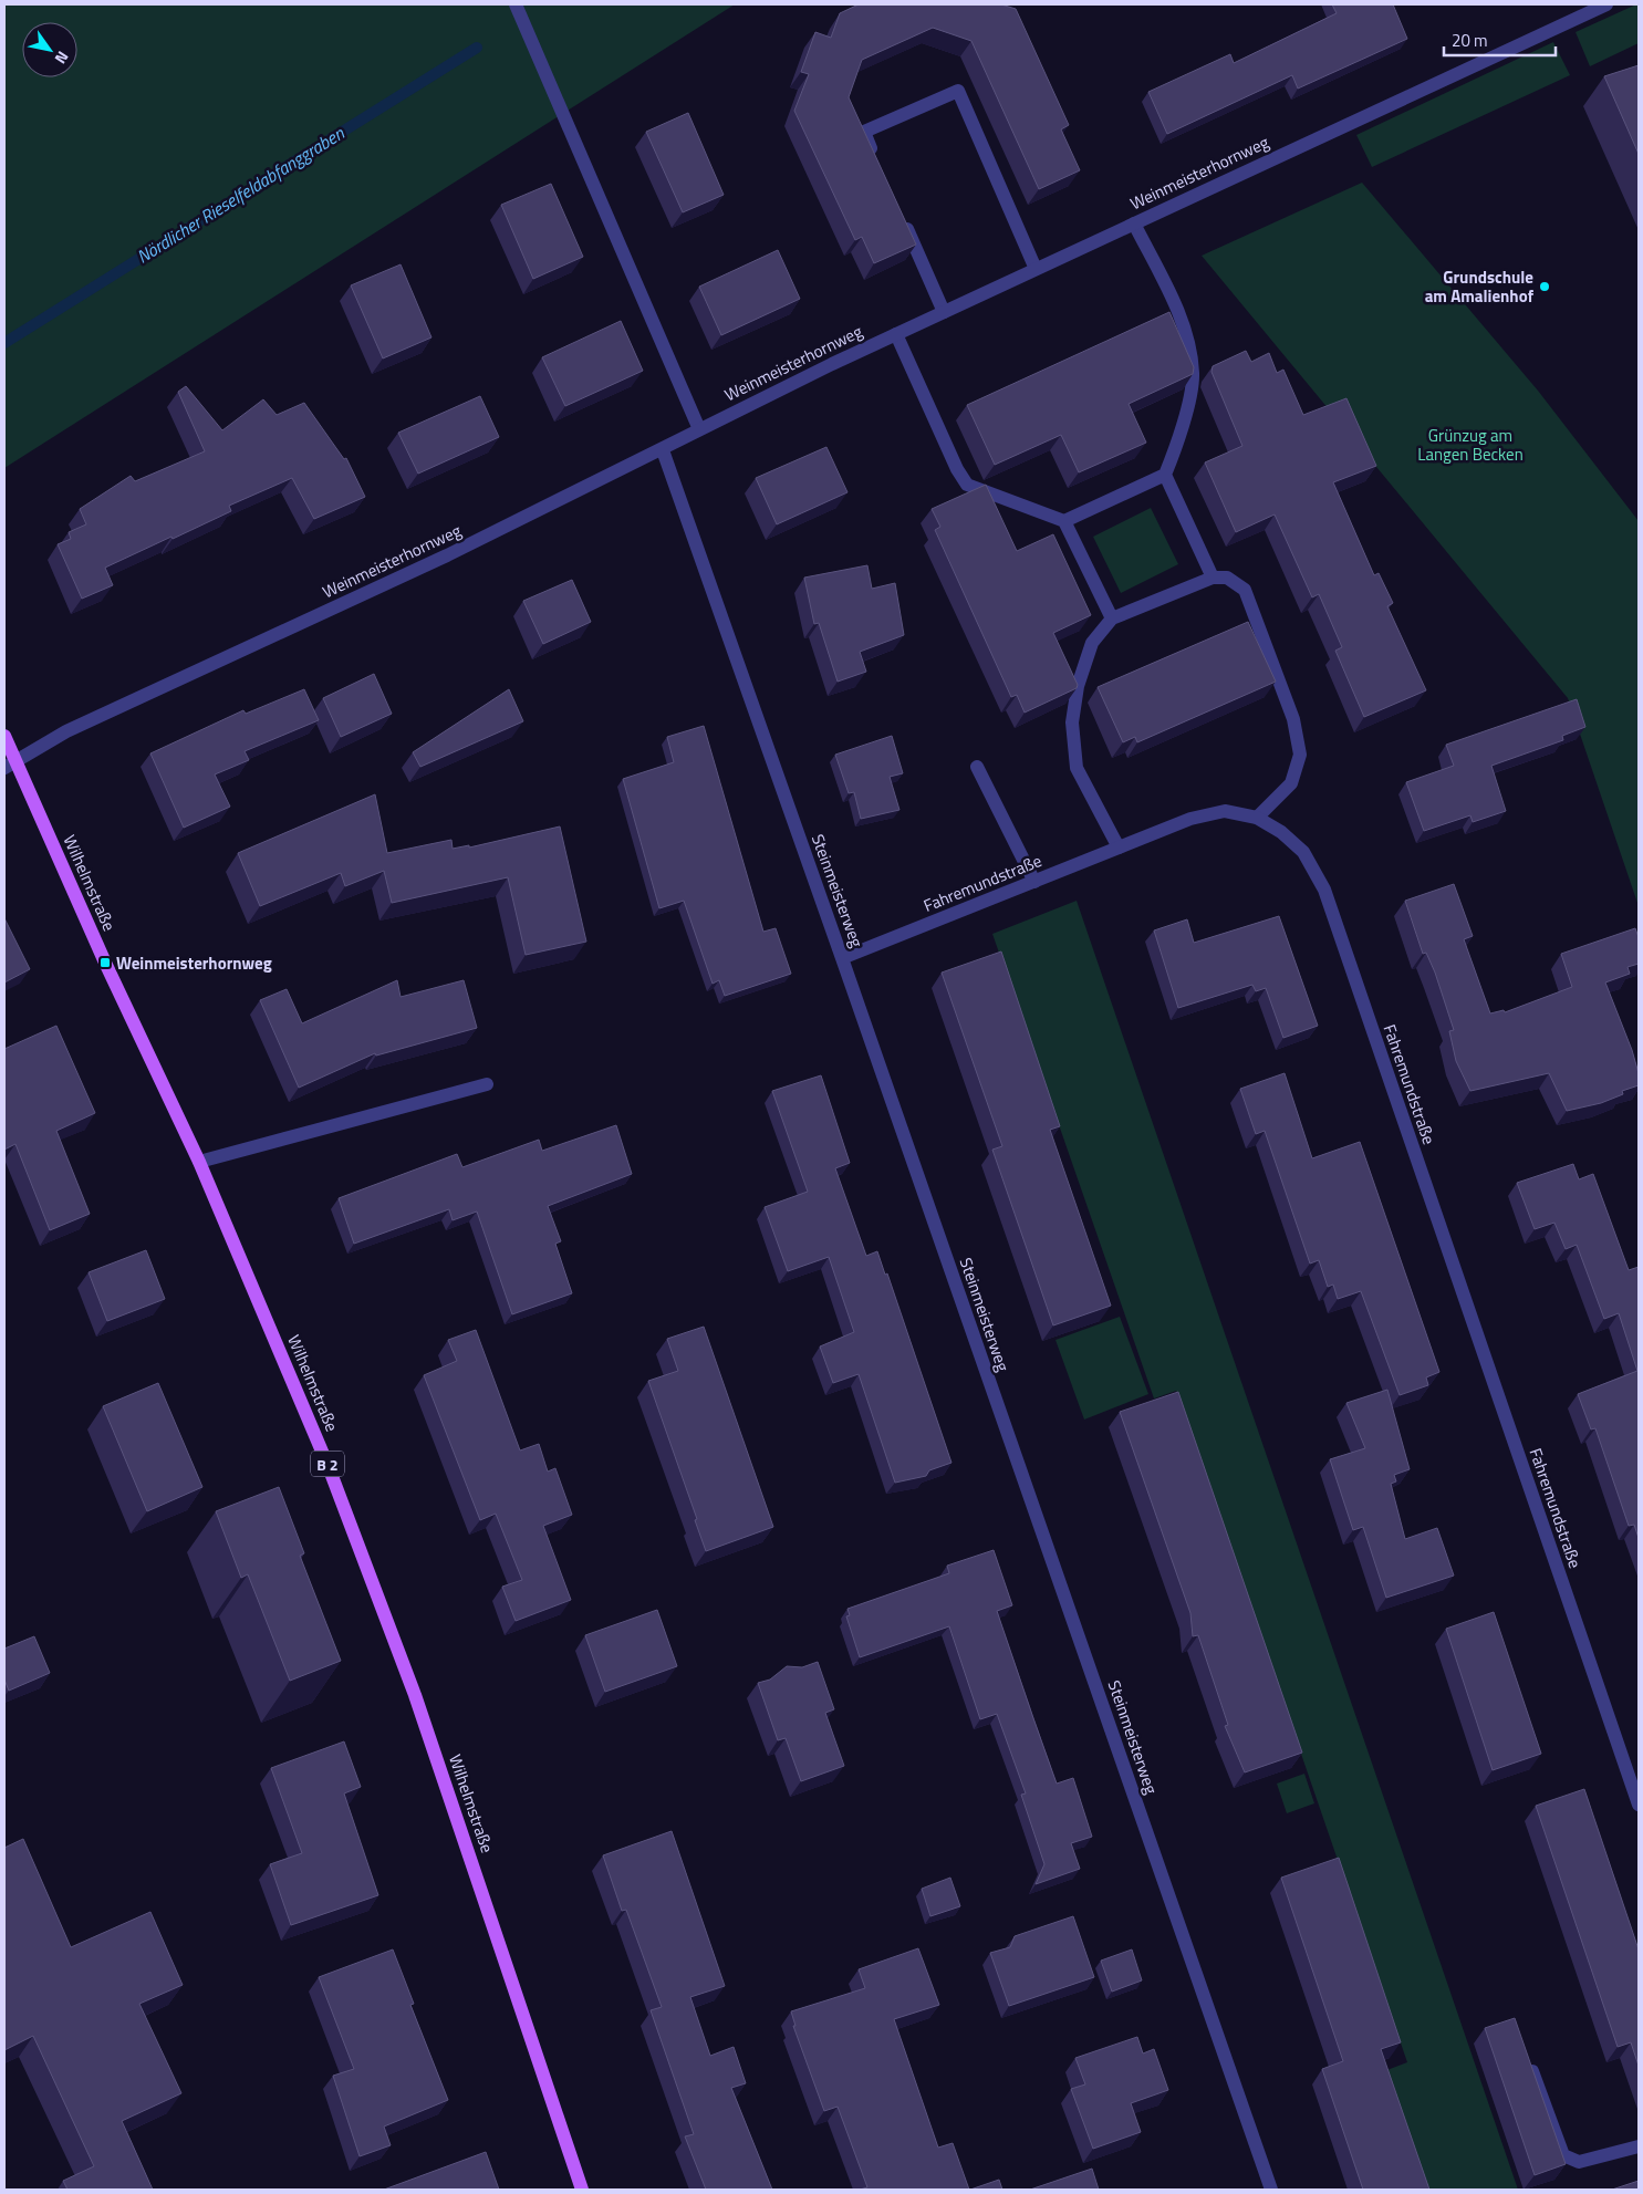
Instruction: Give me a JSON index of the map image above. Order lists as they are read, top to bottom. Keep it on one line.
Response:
{"streets":{"main road":["Wilhelmstraße","B 2"],"street":["Weinmeisterhornweg","Fahremundstraße","Steinmeisterweg"]},"crossings":[["Weinmeisterhornweg","Wilhelmstraße"],["Weinmeisterhornweg","Steinmeisterweg"],["Fahremundstraße","Steinmeisterweg"]],"water":["Nördlicher Rieselfeldabfanggraben"],"parks":["Grünzug am Langen Becken"],"places":{"other":["Grundschule am Amalienhof"],"transit":["Weinmeisterhornweg"]},"scale_bar":"20 m","north":"bottom right"}
